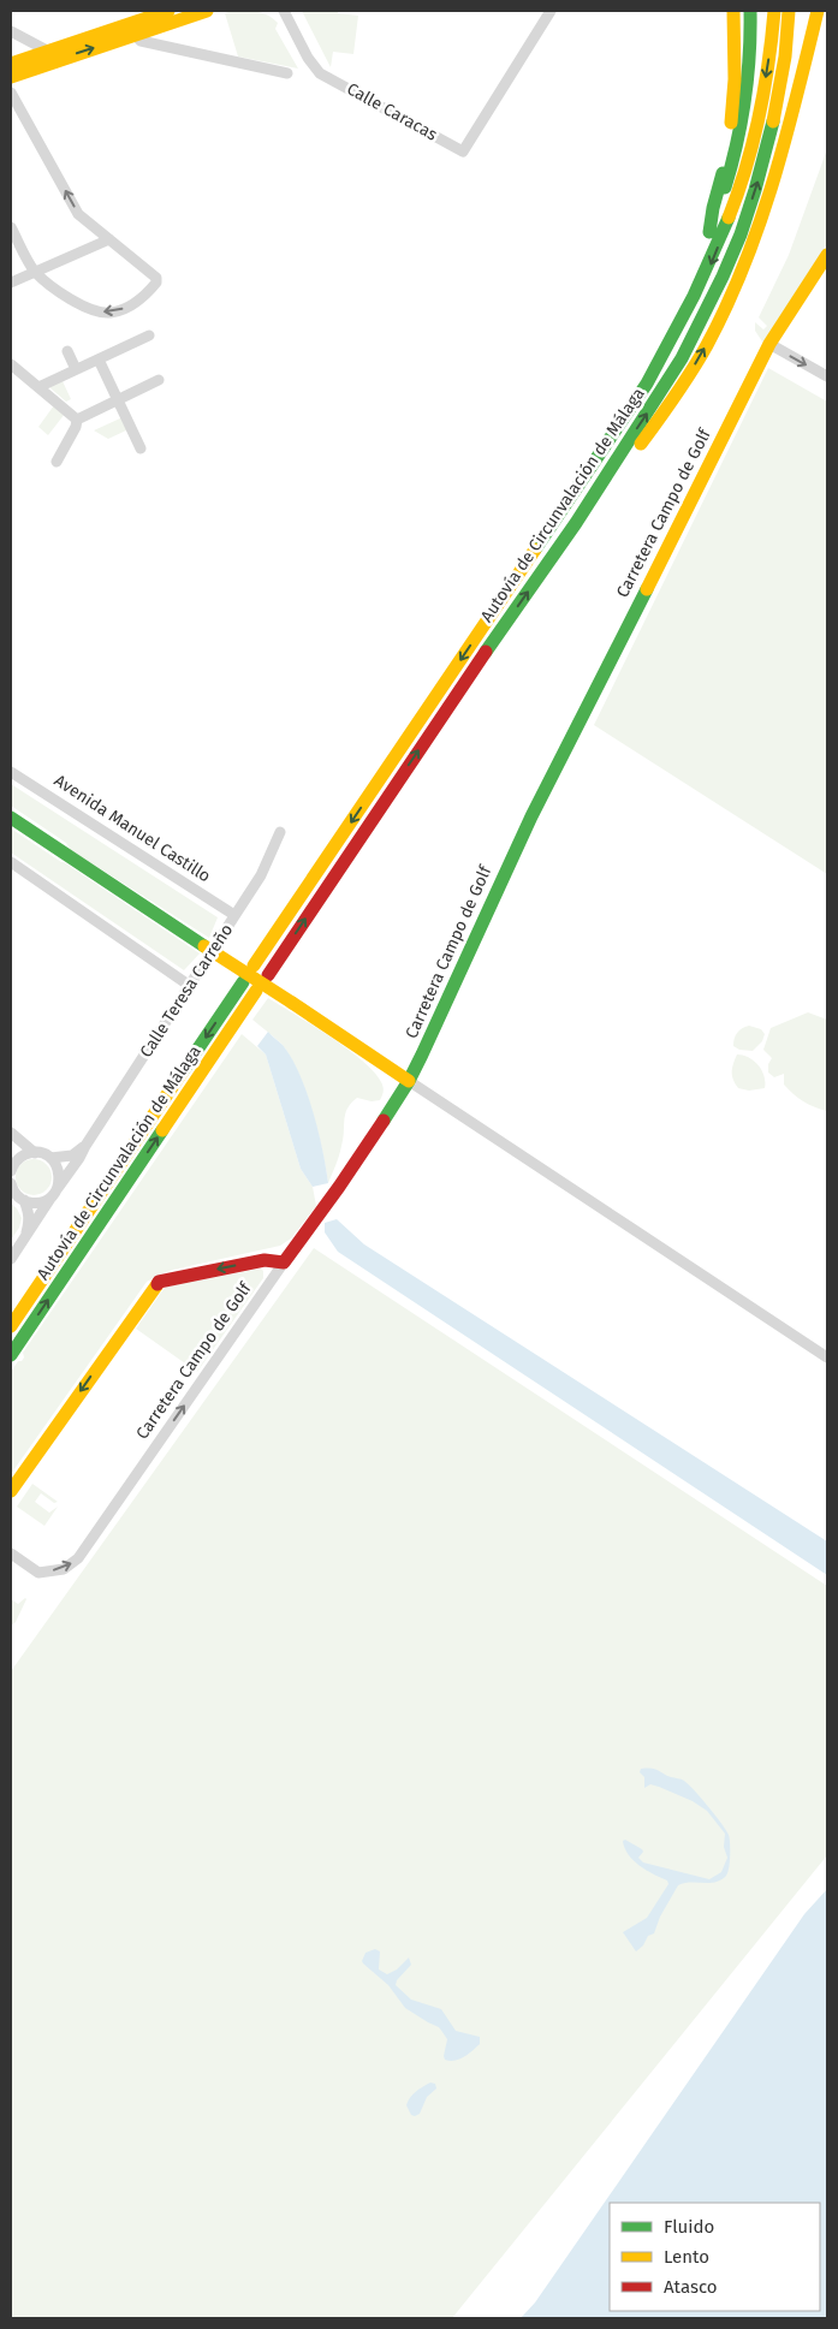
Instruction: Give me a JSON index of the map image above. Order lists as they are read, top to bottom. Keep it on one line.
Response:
{"streets":{"main road":["Autovía de Circunvalación de Málaga","Carretera Campo de Golf"],"street":["Calle Caracas","Avenida Manuel Castillo","Calle Teresa Carreño"]},"crossings":[["Avenida Manuel Castillo","Calle Teresa Carreño"]],"legend":["Fluido","Lento","Atasco"]}
